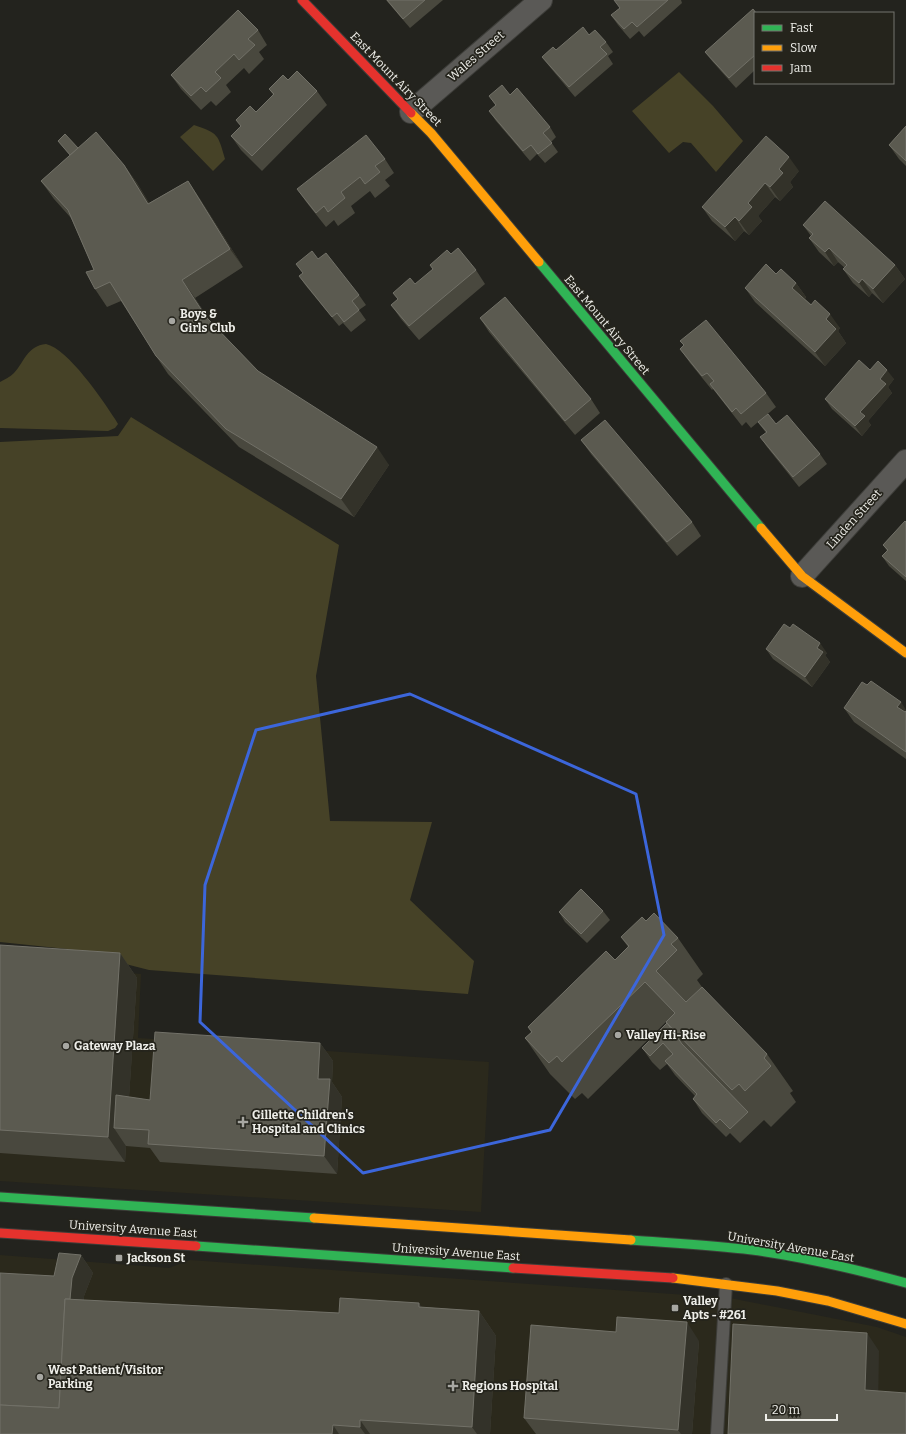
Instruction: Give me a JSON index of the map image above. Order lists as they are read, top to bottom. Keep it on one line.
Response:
{"streets":{"main road":["East Mount Airy Street","University Avenue East"],"street":["Wales Street","Linden Street"]},"crossings":[["Wales Street","East Mount Airy Street"],["East Mount Airy Street","Linden Street"]],"places":{"other":["Boys & Girls Club","Valley Hi-Rise","Gateway Plaza","West Patient/Visitor Parking"],"health":["Gillette Children's Hospital and Clinics","Regions Hospital"],"transit":["Jackson St","Valley Apts - #261"]},"legend":["Fast","Slow","Jam"],"scale_bar":"20 m"}
